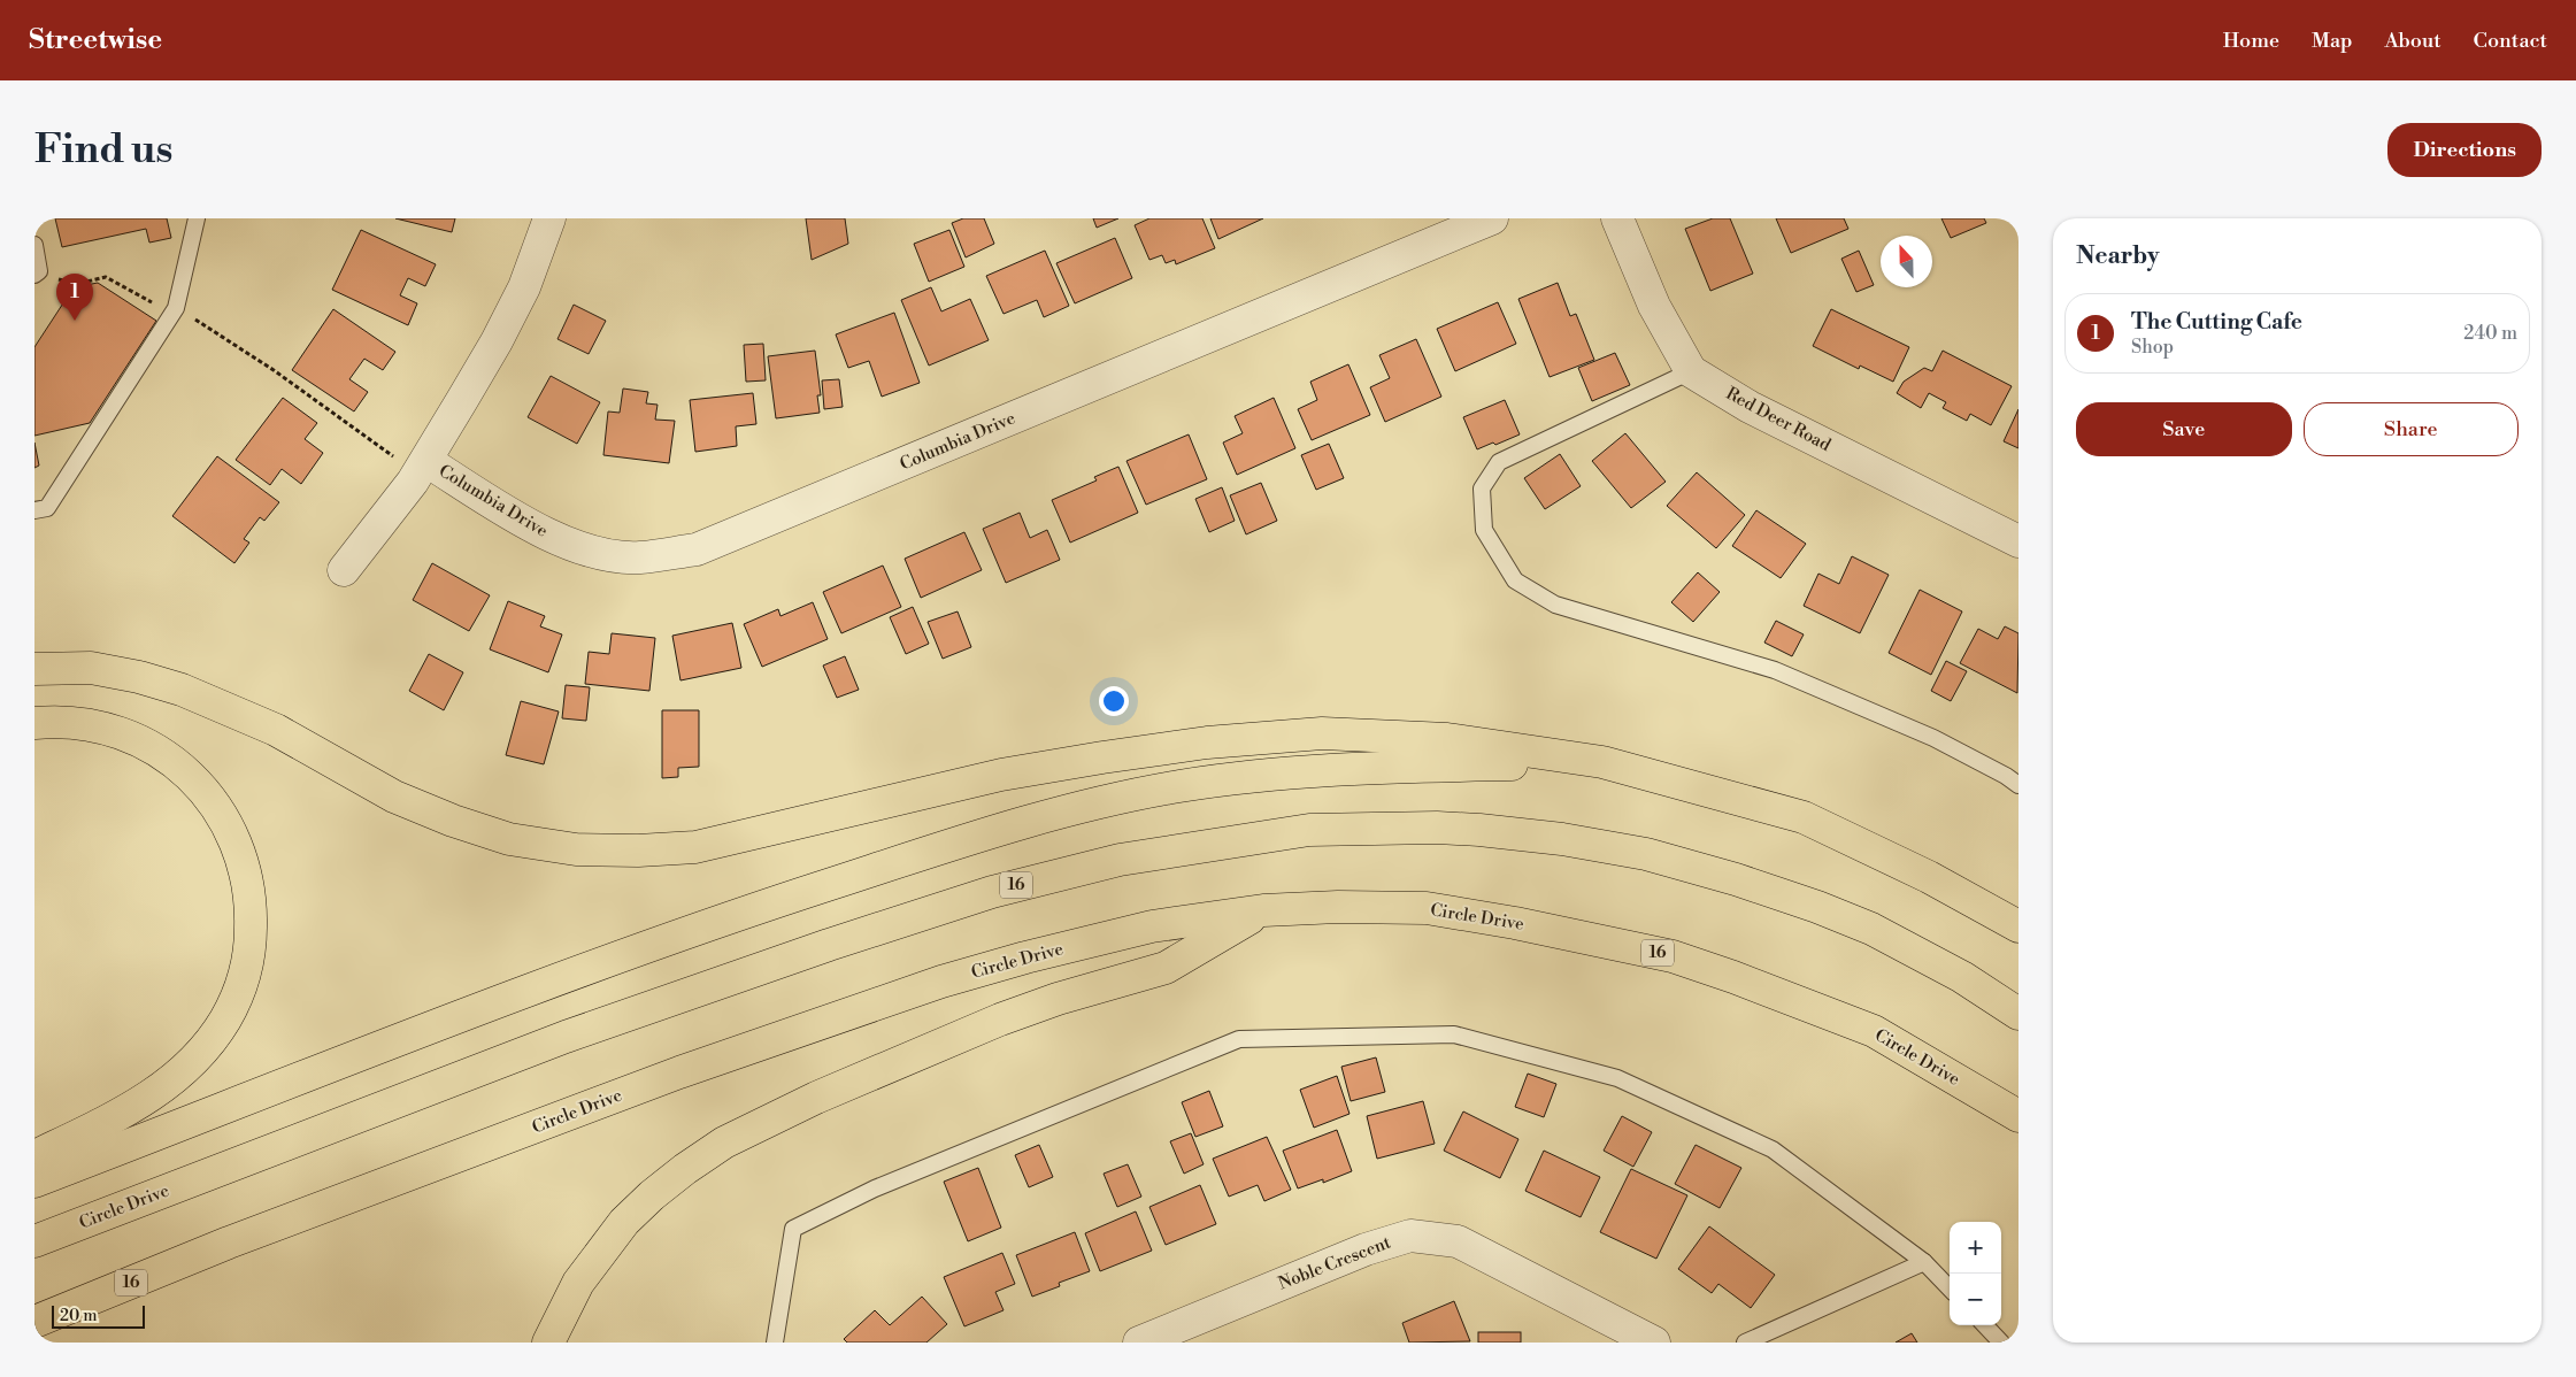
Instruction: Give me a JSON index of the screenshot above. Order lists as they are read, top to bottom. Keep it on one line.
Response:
{"streets":{"highway":["16","Circle Drive"],"street":["Red Deer Road","Columbia Drive","Noble Crescent"]},"scale_bar":"20 m","north":"top","page":{"header":"Streetwise","nav":["Home","Map","About","Contact"],"buttons":["Directions",["Save","Share"]],"title":"Find us","heading":"Nearby","pins":"1","list":[{"mark":"1","name":"The Cutting Cafe","note":"Shop","value":"240 m"}],"map_buttons":["+","−"],"scale":"20 m"}}
